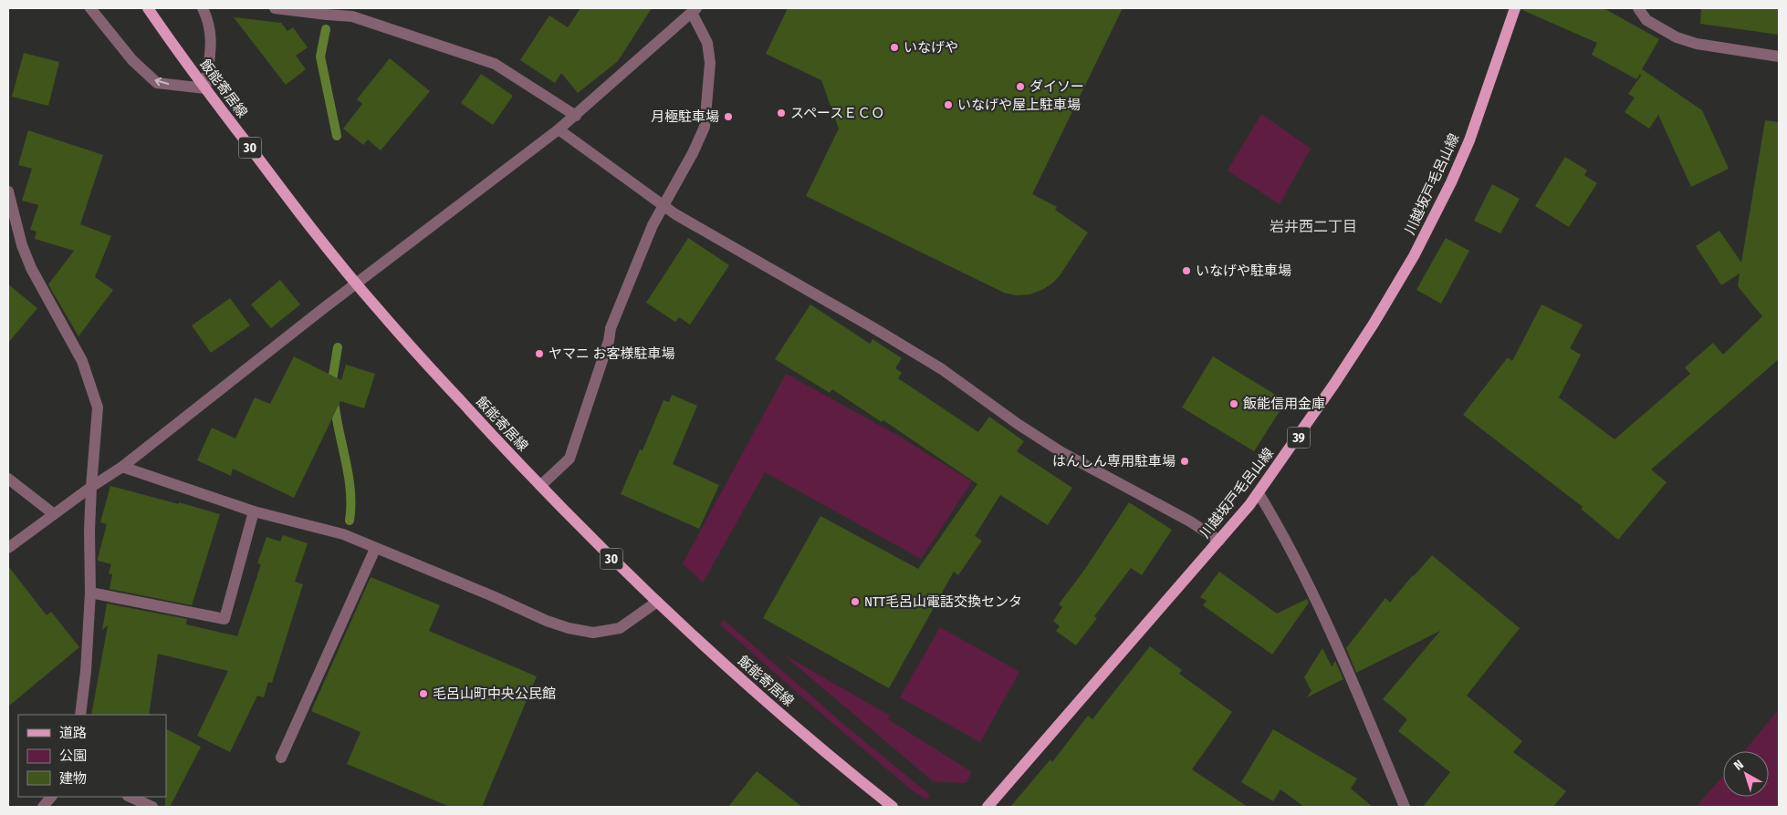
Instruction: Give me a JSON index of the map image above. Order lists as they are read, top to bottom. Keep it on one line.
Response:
{"streets":{"main road":["飯能寄居線","30","川越坂戸毛呂山線","39"]},"districts":["岩井西二丁目"],"places":["いなげや","ダイソー","いなげや屋上駐車場","スペースＥＣＯ","月極駐車場","いなげや駐車場","ヤマニ お客様駐車場","飯能信用金庫","はんしん専用駐車場","NTT毛呂山電話交換センタ","毛呂山町中央公民館"],"legend":["道路","公園","建物"],"north":"top left"}
